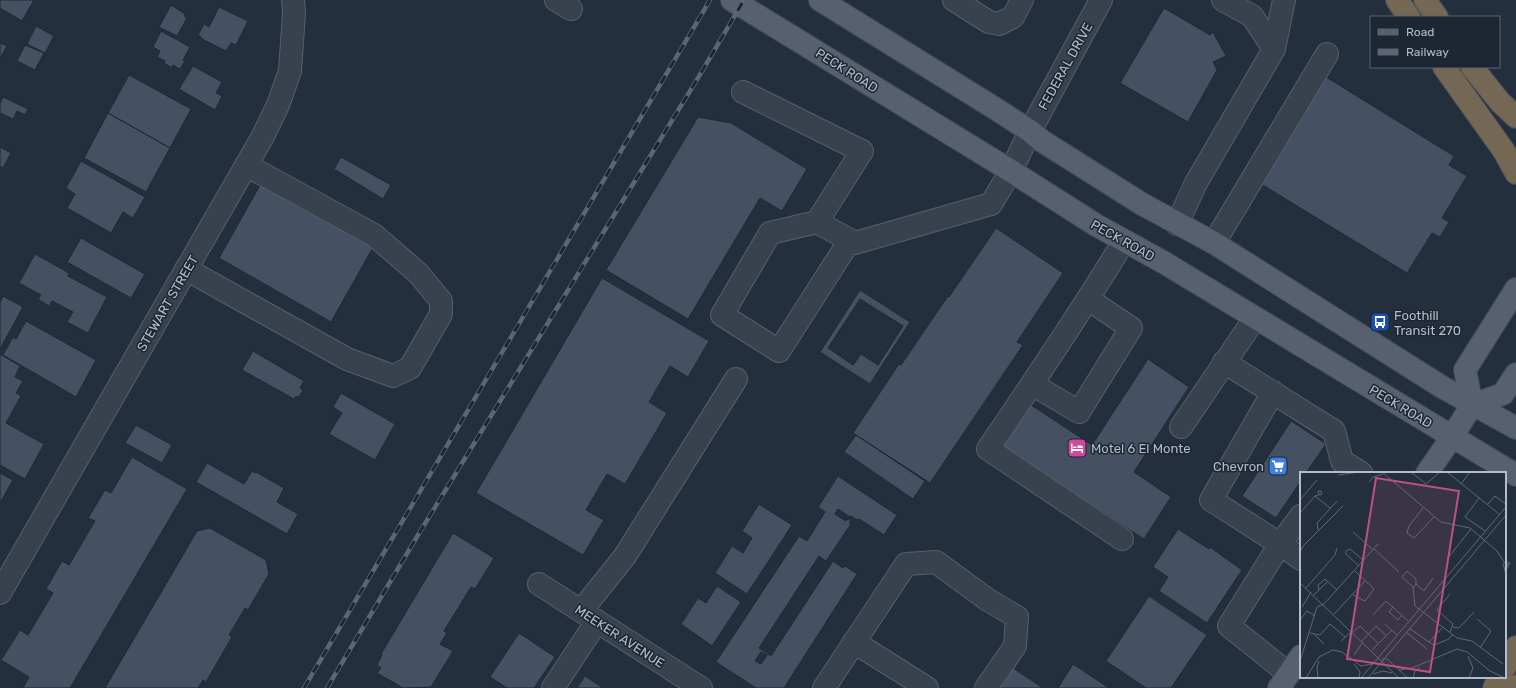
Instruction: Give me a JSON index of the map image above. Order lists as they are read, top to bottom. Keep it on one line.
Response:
{"streets":{"main road":["PECK ROAD"],"street":["FEDERAL DRIVE","STEWART STREET","MEEKER AVENUE"]},"crossings":[["FEDERAL DRIVE","PECK ROAD"]],"places":{"bus stop":["Foothill Transit 270"],"hotel":["Motel 6 El Monte"],"supermarket":["Chevron"]},"legend":["Road","Railway"]}
